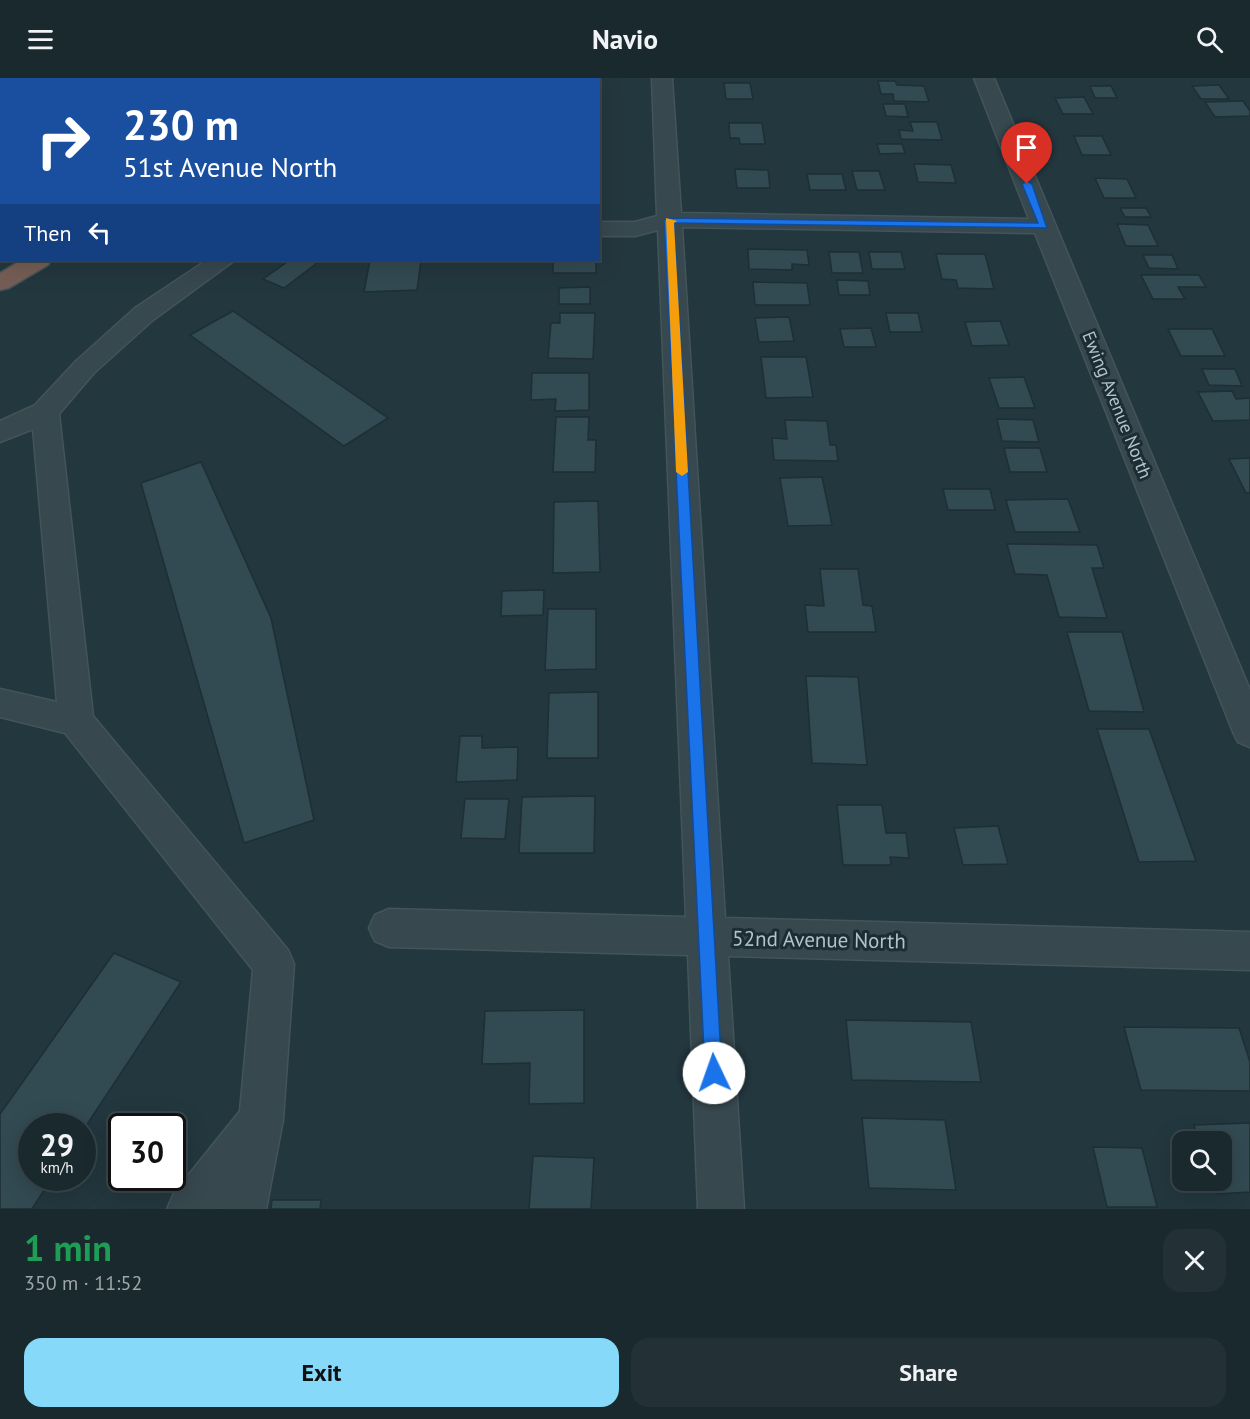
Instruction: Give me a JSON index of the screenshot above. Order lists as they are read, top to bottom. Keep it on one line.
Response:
{"streets":{"street":["Ewing Avenue North","52nd Avenue North"]},"page":{"header":"Navio","turn":["230 m","51st Avenue North"],"then":"Then","speed":"29 km/h","limit":"30","heading":["1 min","350 m · 11:52"],"buttons":["Exit","Share"]}}
